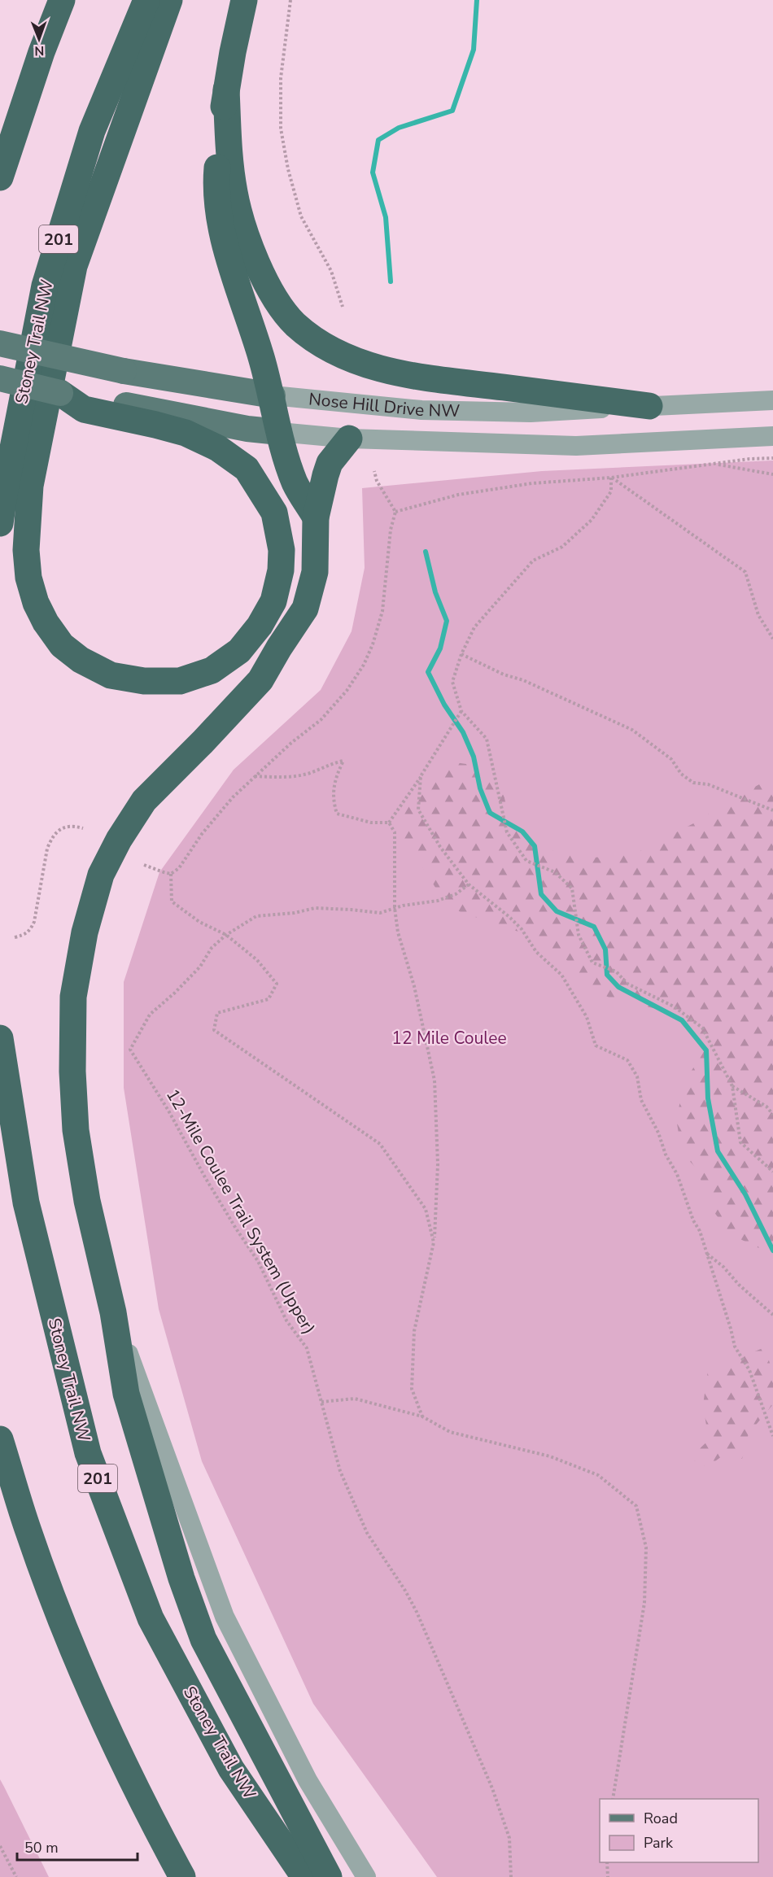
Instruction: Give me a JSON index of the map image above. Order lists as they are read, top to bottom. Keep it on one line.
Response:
{"streets":{"highway":["201","Stoney Trail NW"],"main road":["Nose Hill Drive NW"],"path":["12-Mile Coulee Trail System (Upper)"]},"parks":["12 Mile Coulee"],"legend":["Road","Park"],"scale_bar":"50 m","north":"bottom"}
